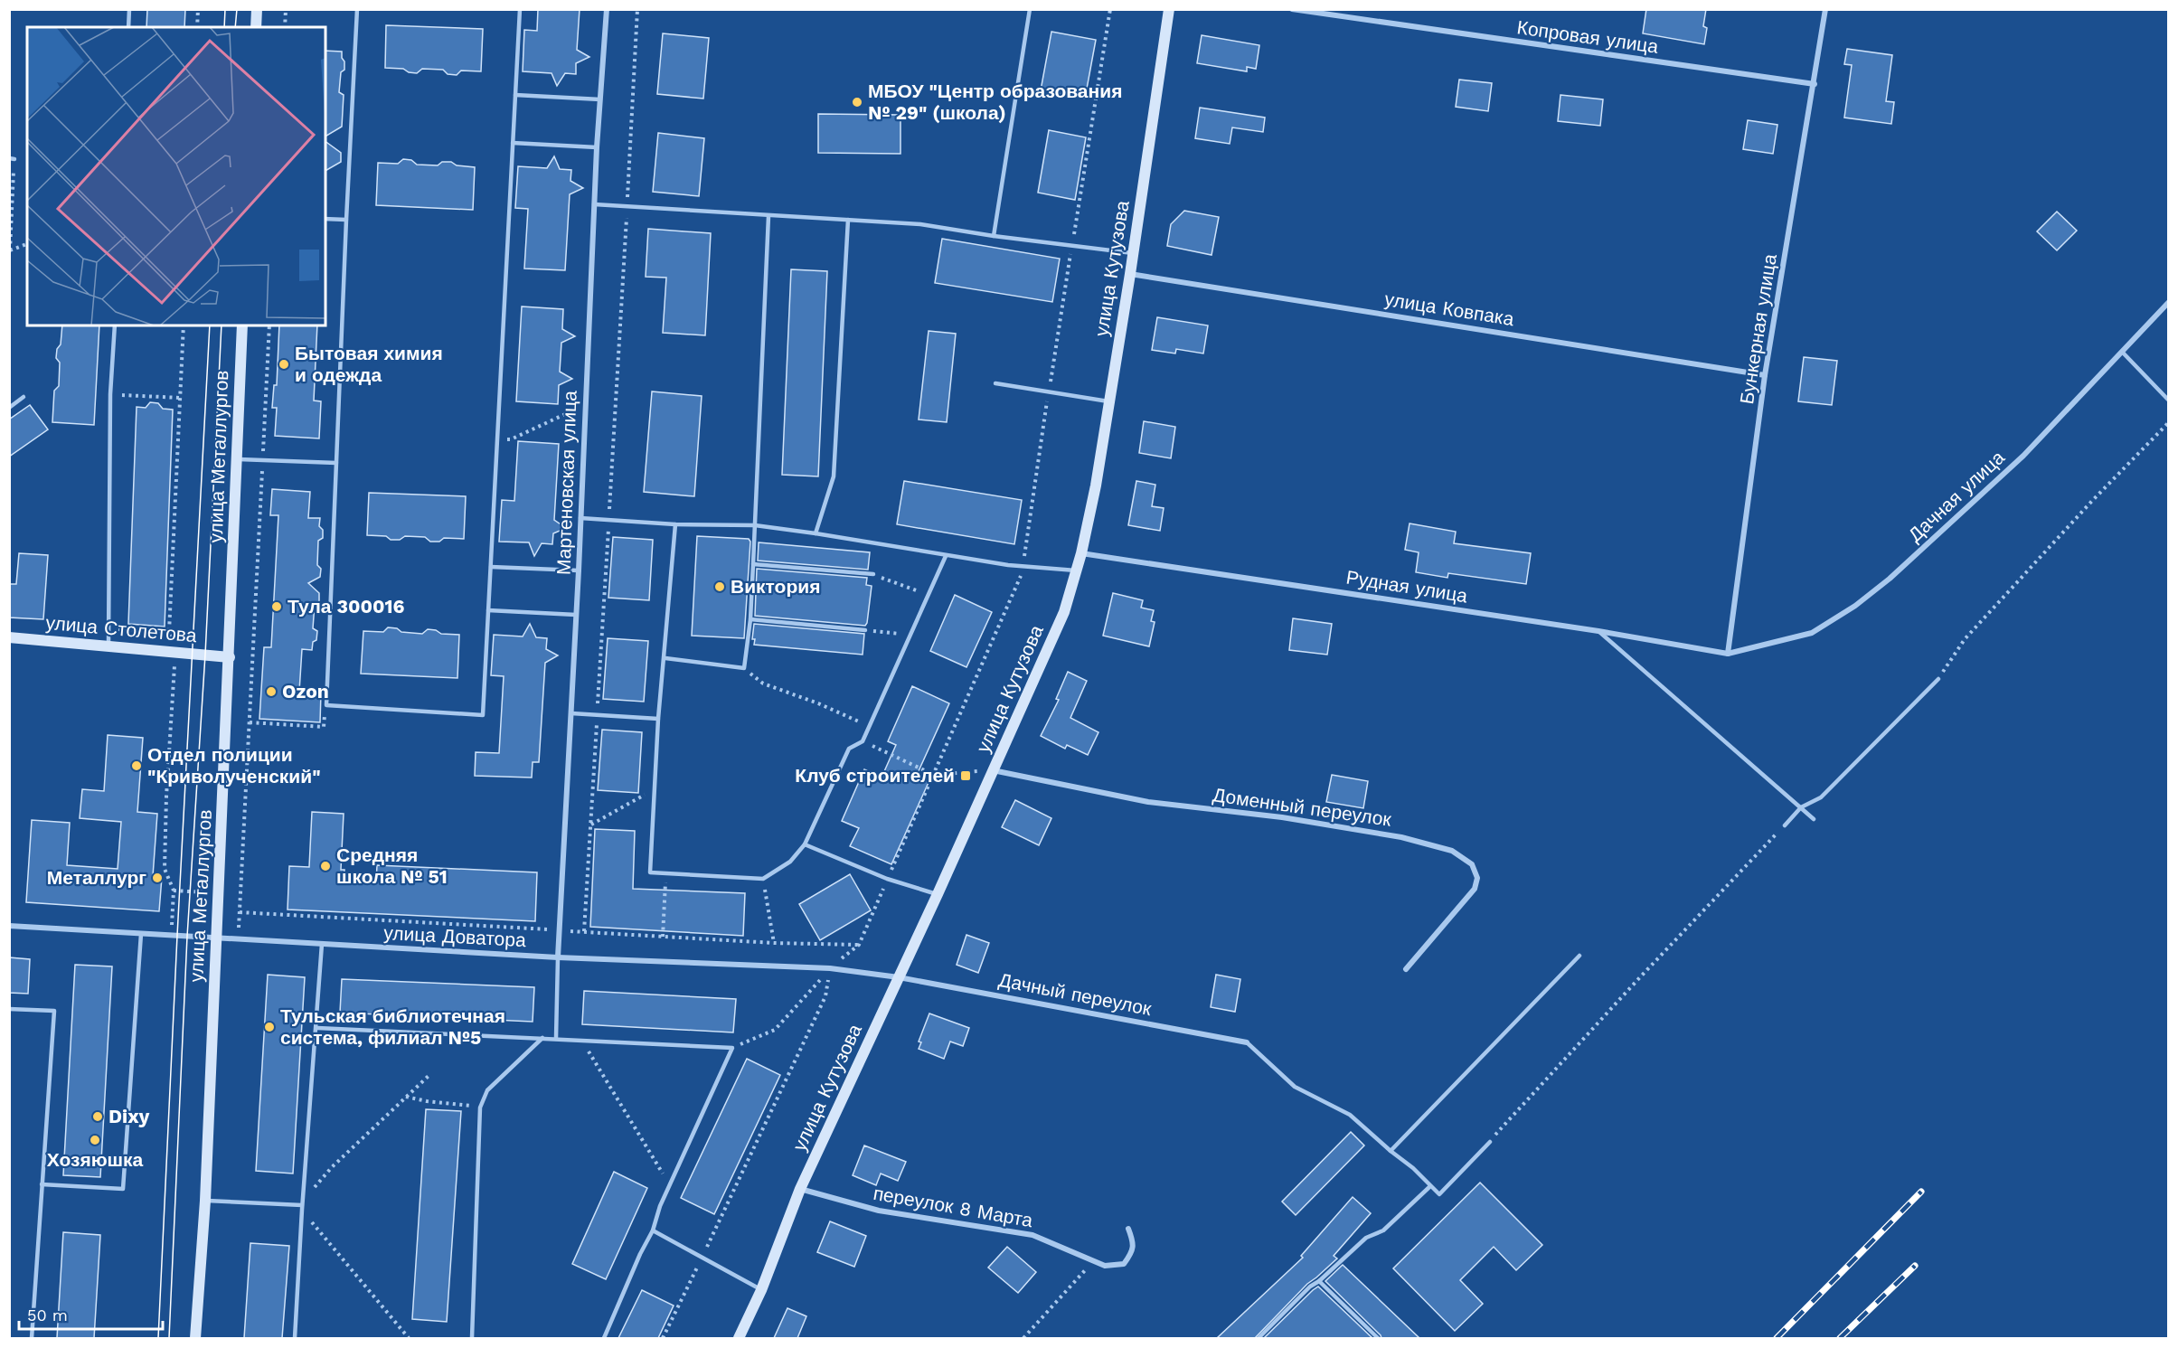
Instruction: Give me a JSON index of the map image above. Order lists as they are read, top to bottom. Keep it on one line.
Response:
{"streets":{"main road":["улица Кутузова","улица Металлургов","улица Столетова"],"street":["Копровая улица","улица Ковпака","Бункерная улица","Мартеновская улица","Дачная улица","Рудная улица","Доменный переулок","улица Доватора","Дачный переулок","переулок 8 Марта"]},"crossings":[["Копровая улица","Бункерная улица"],["улица Кутузова","улица Ковпака"],["улица Кутузова","Рудная улица"],["улица Кутузова","Доменный переулок"],["улица Кутузова","улица Доватора"],["улица Кутузова","Дачный переулок"],["улица Кутузова","переулок 8 Марта"],["улица Ковпака","Бункерная улица"],["Бункерная улица","Дачная улица"],["Бункерная улица","Рудная улица"],["улица Металлургов","улица Столетова"],["улица Металлургов","улица Доватора"],["Мартеновская улица","улица Доватора"],["Дачная улица","Рудная улица"],["улица Доватора","Дачный переулок"]],"places":{"other":["МБОУ \"Центр образования № 29\" (школа)","Бытовая химия и одежда","Виктория","Тула 300016","Ozon","Отдел полиции \"Криволученский\"","Средняя школа № 51","Металлург","Тульская библиотечная система, филиал №5","Dixy","Хозяюшка"],"transit":["Клуб строителей"]},"scale_bar":"50 m"}
